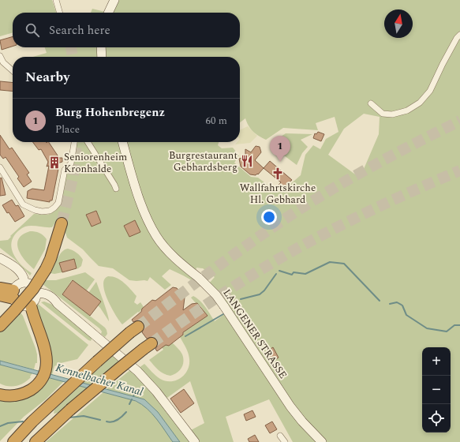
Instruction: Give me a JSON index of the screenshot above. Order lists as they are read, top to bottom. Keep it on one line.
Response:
{"streets":{"main road":["LANGENER STRASSE"]},"water":["Kennelbacher Kanal"],"places":{"restaurant":["Burgrestaurant Gebhardsberg"],"building":["Seniorenheim Kronhalde"],"church":["Wallfahrtskirche Hl. Gebhard"]},"north":"top","page":{"search":"Search here","heading":"Nearby","list":[{"mark":"1","name":"Burg Hohenbregenz","note":"Place","value":"60 m"}],"pins":"1","map_buttons":["+","−"]}}
